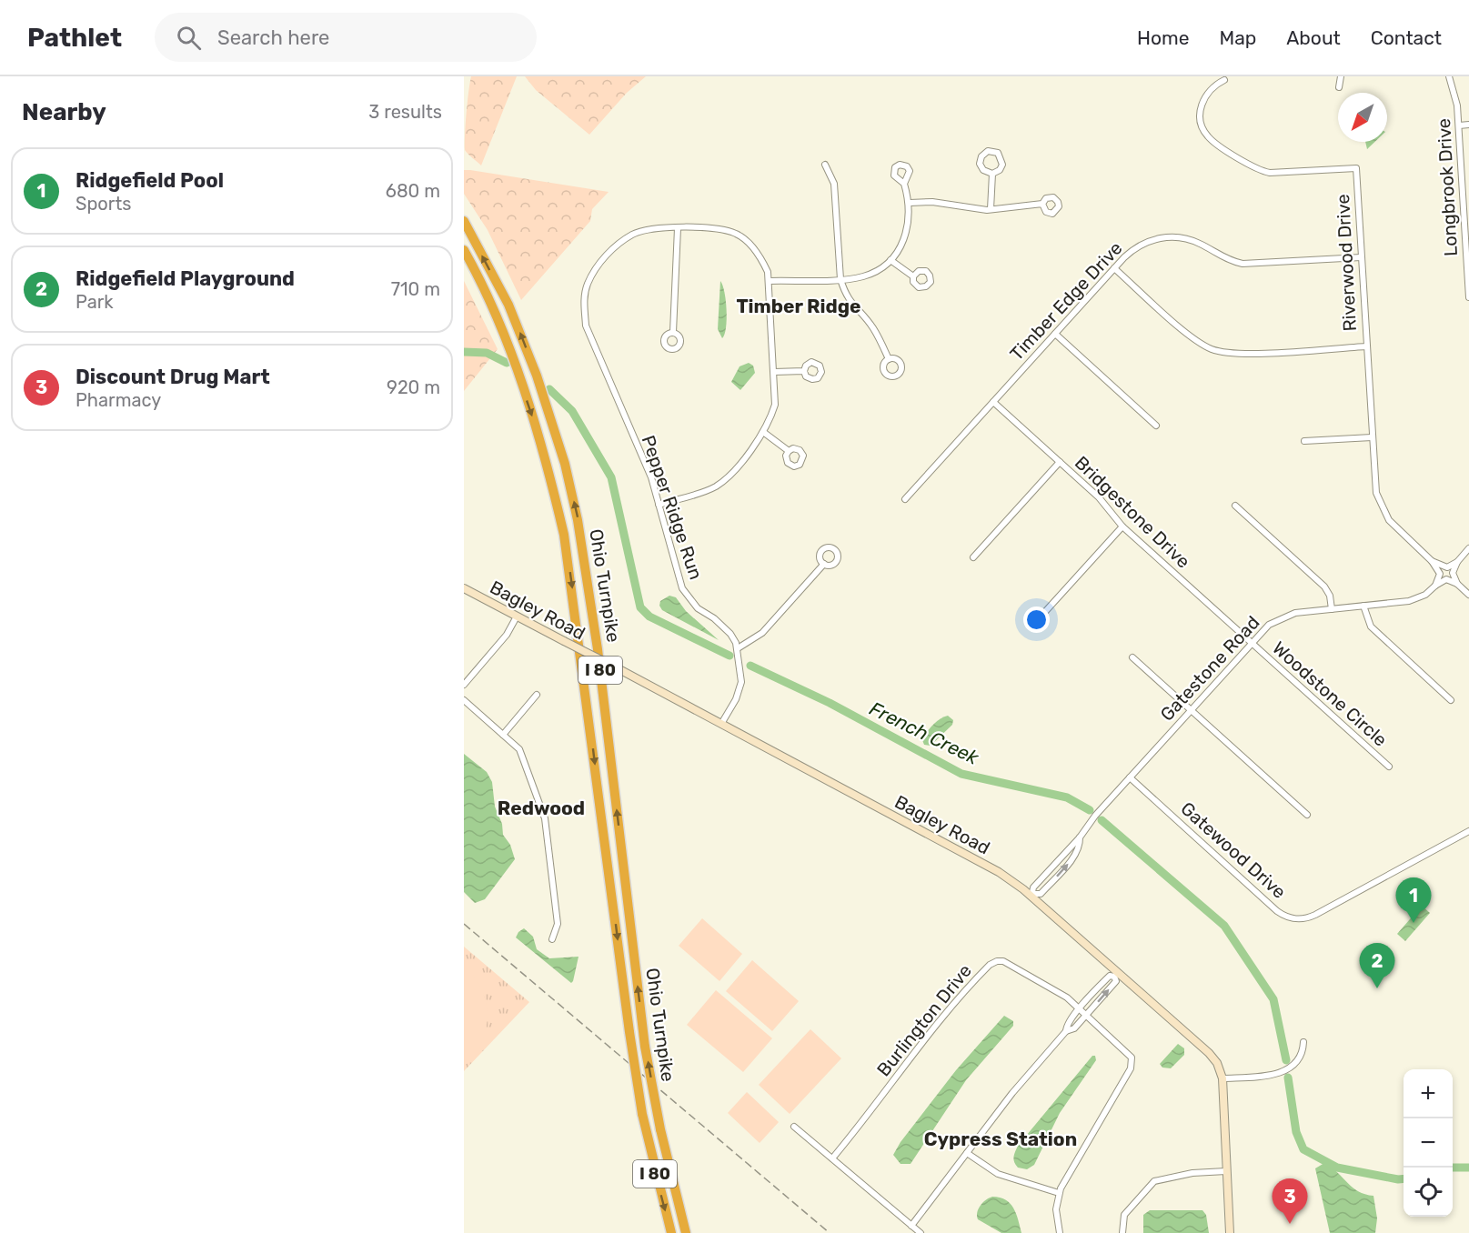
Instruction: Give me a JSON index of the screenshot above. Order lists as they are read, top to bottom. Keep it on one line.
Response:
{"streets":{"highway":["Ohio Turnpike","I 80"],"street":["Longbrook Drive","Riverwood Drive","Timber Edge Drive","Pepper Ridge Run","Bridgestone Drive","Bagley Road","Gatestone Road","Woodstone Circle","Gatewood Drive","Burlington Drive"]},"crossings":[["Riverwood Drive","Timber Edge Drive"],["Riverwood Drive","Gatestone Road"],["Timber Edge Drive","Bridgestone Drive"],["Pepper Ridge Run","Bagley Road"],["Bridgestone Drive","Gatestone Road"],["Bridgestone Drive","Woodstone Circle"],["Bagley Road","Gatestone Road"],["Gatestone Road","Woodstone Circle"],["Gatestone Road","Gatewood Drive"]],"districts":["Timber Ridge","Redwood","Cypress Station"],"water":["French Creek"],"north":"bottom left","page":{"header":"Pathlet","search":"Search here","nav":["Home","Map","About","Contact"],"heading":["Nearby","3 results"],"list":[{"mark":"1","name":"Ridgefield Pool","note":"Sports","value":"680 m"},{"mark":"2","name":"Ridgefield Playground","note":"Park","value":"710 m"},{"mark":"3","name":"Discount Drug Mart","note":"Pharmacy","value":"920 m"}],"pins":["1","2","3"],"map_buttons":["+","−"]}}
